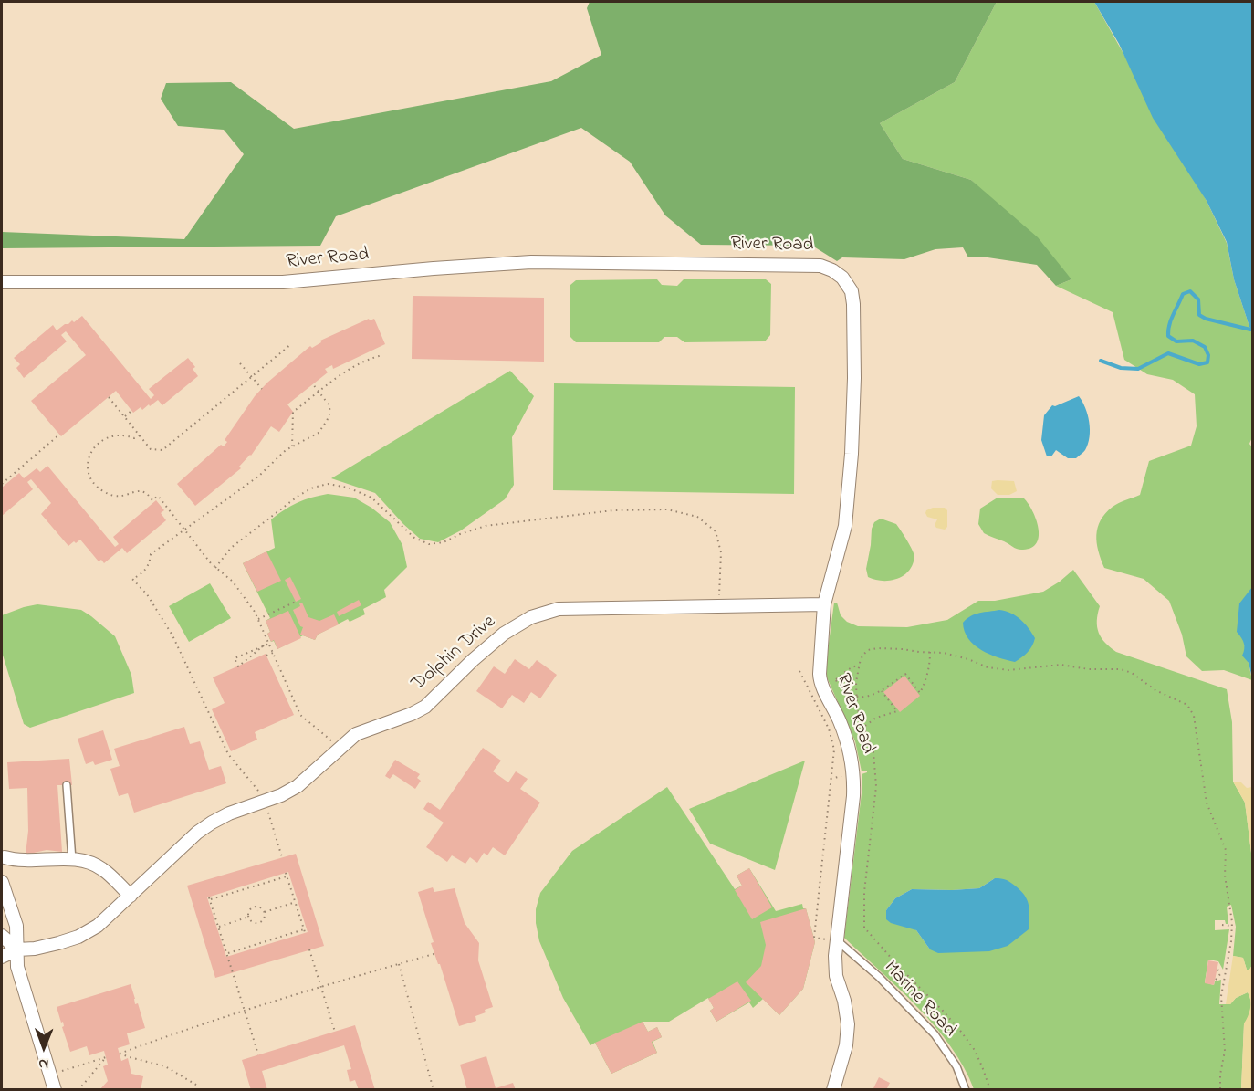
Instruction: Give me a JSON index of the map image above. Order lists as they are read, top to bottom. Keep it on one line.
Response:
{"streets":{"street":["River Road","Dolphin Drive"],"lane":["Marine Road"]},"crossings":[["River Road","Dolphin Drive"],["River Road","Marine Road"]],"north":"bottom"}
